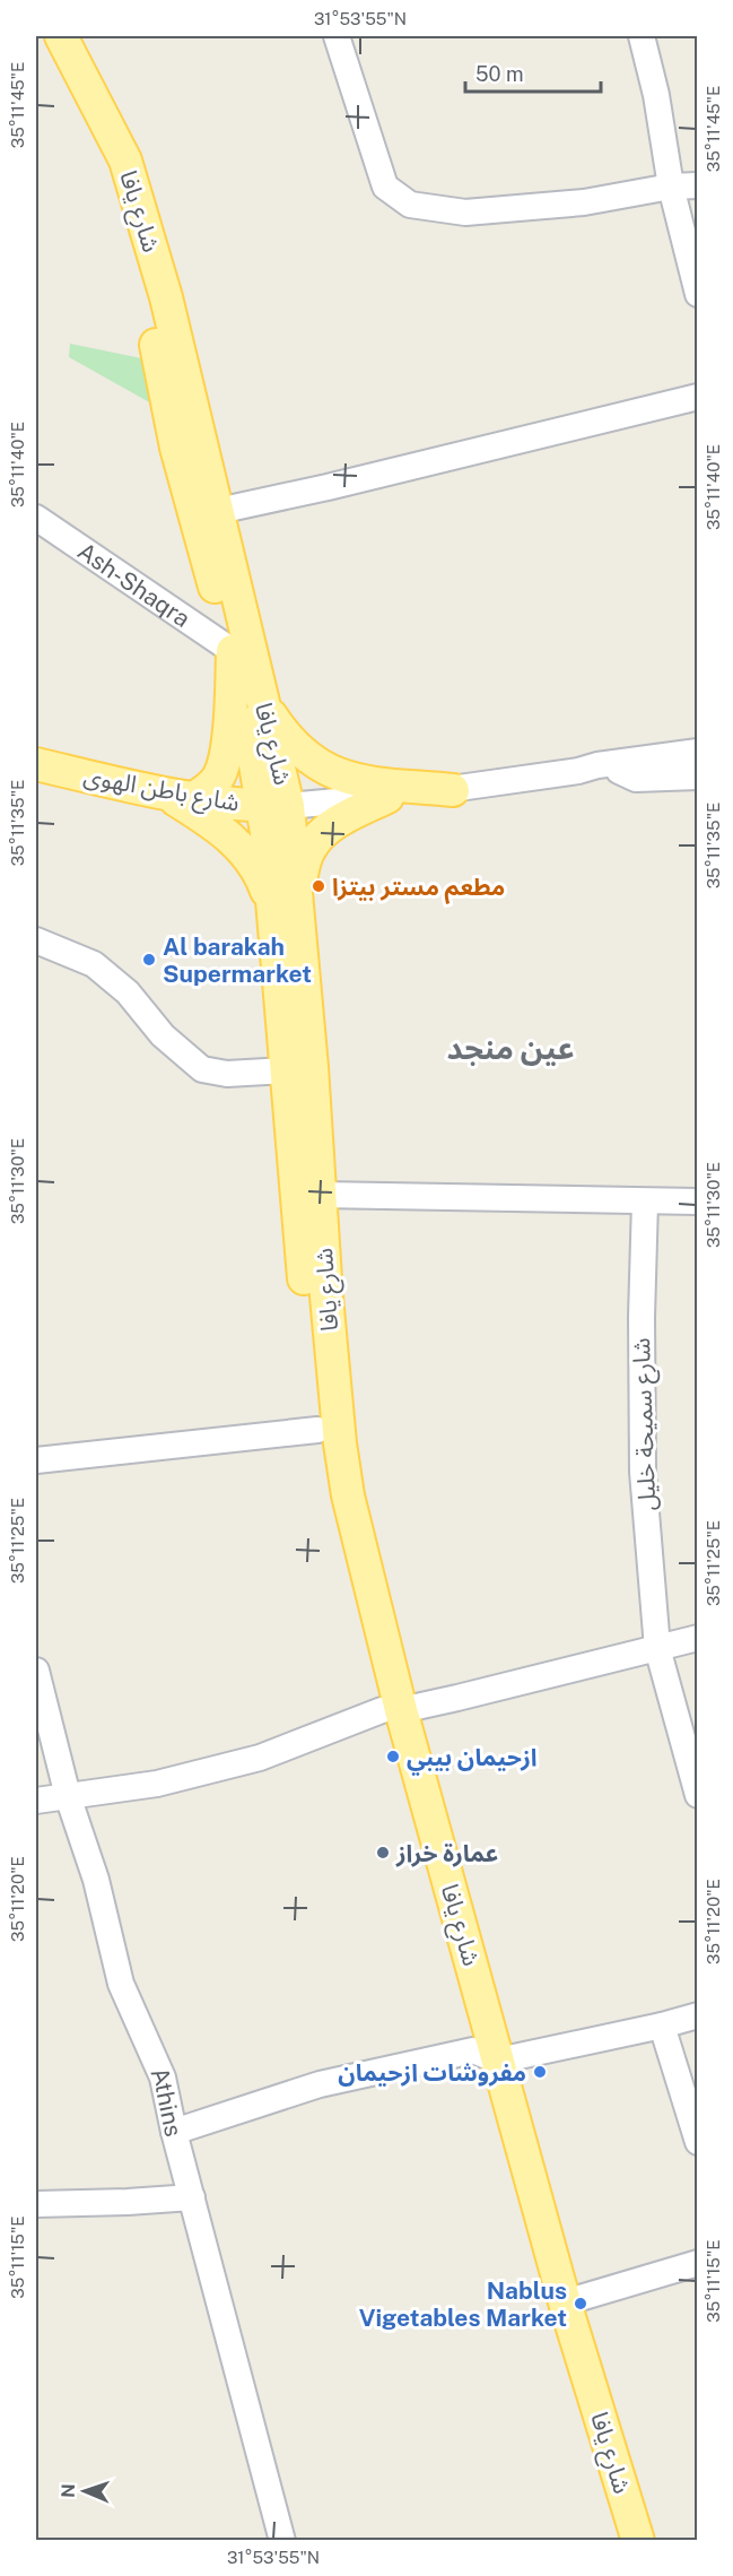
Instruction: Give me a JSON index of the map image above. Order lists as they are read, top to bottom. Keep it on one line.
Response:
{"streets":{"main road":["شارع يافا","شارع باطن الهوى"],"street":["Ash-Shaqra","شارع سميحة خليل","Athins"]},"crossings":[["شارع يافا","Ash-Shaqra"],["شارع يافا","شارع باطن الهوى"]],"districts":["عين منجد"],"places":["مطعم مستر بيتزا","Al barakah Supermarket","ازحيمان بيبي","عمارة خراز","مفروشات ازحيمان","Nablus Vigetables Market"],"scale_bar":"50 m","north":"left","coordinates":["31°53'55\"N","35°11'45\"E","35°11'40\"E","35°11'35\"E","35°11'30\"E","35°11'25\"E","35°11'20\"E","35°11'15\"E"]}
